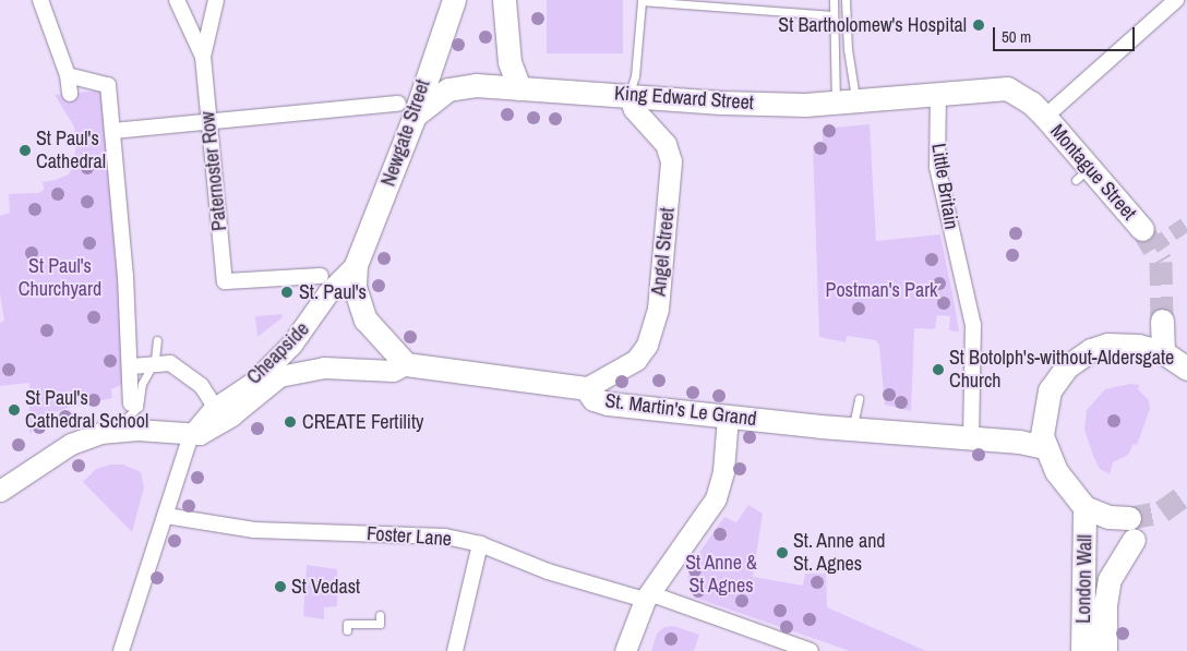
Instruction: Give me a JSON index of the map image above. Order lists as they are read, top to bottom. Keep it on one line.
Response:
{"streets":{"main road":["King Edward Street","Newgate Street","Montague Street","St. Martin's Le Grand","London Wall"],"street":["Paternoster Row","Little Britain","Angel Street","Cheapside","Foster Lane"]},"crossings":[["King Edward Street","Newgate Street"],["King Edward Street","Little Britain"],["King Edward Street","Angel Street"],["Newgate Street","Cheapside"],["Little Britain","St. Martin's Le Grand"],["Angel Street","St. Martin's Le Grand"],["Cheapside","St. Martin's Le Grand"],["Cheapside","Foster Lane"]],"parks":["St Paul's Churchyard","Postman's Park","St Anne & St Agnes"],"places":["St Bartholomew's Hospital","St Paul's Cathedral","St. Paul's","St Botolph's-without-Aldersgate Church","St Paul's Cathedral School","CREATE Fertility","St. Anne and St. Agnes","St Vedast"],"scale_bar":"50 m"}
